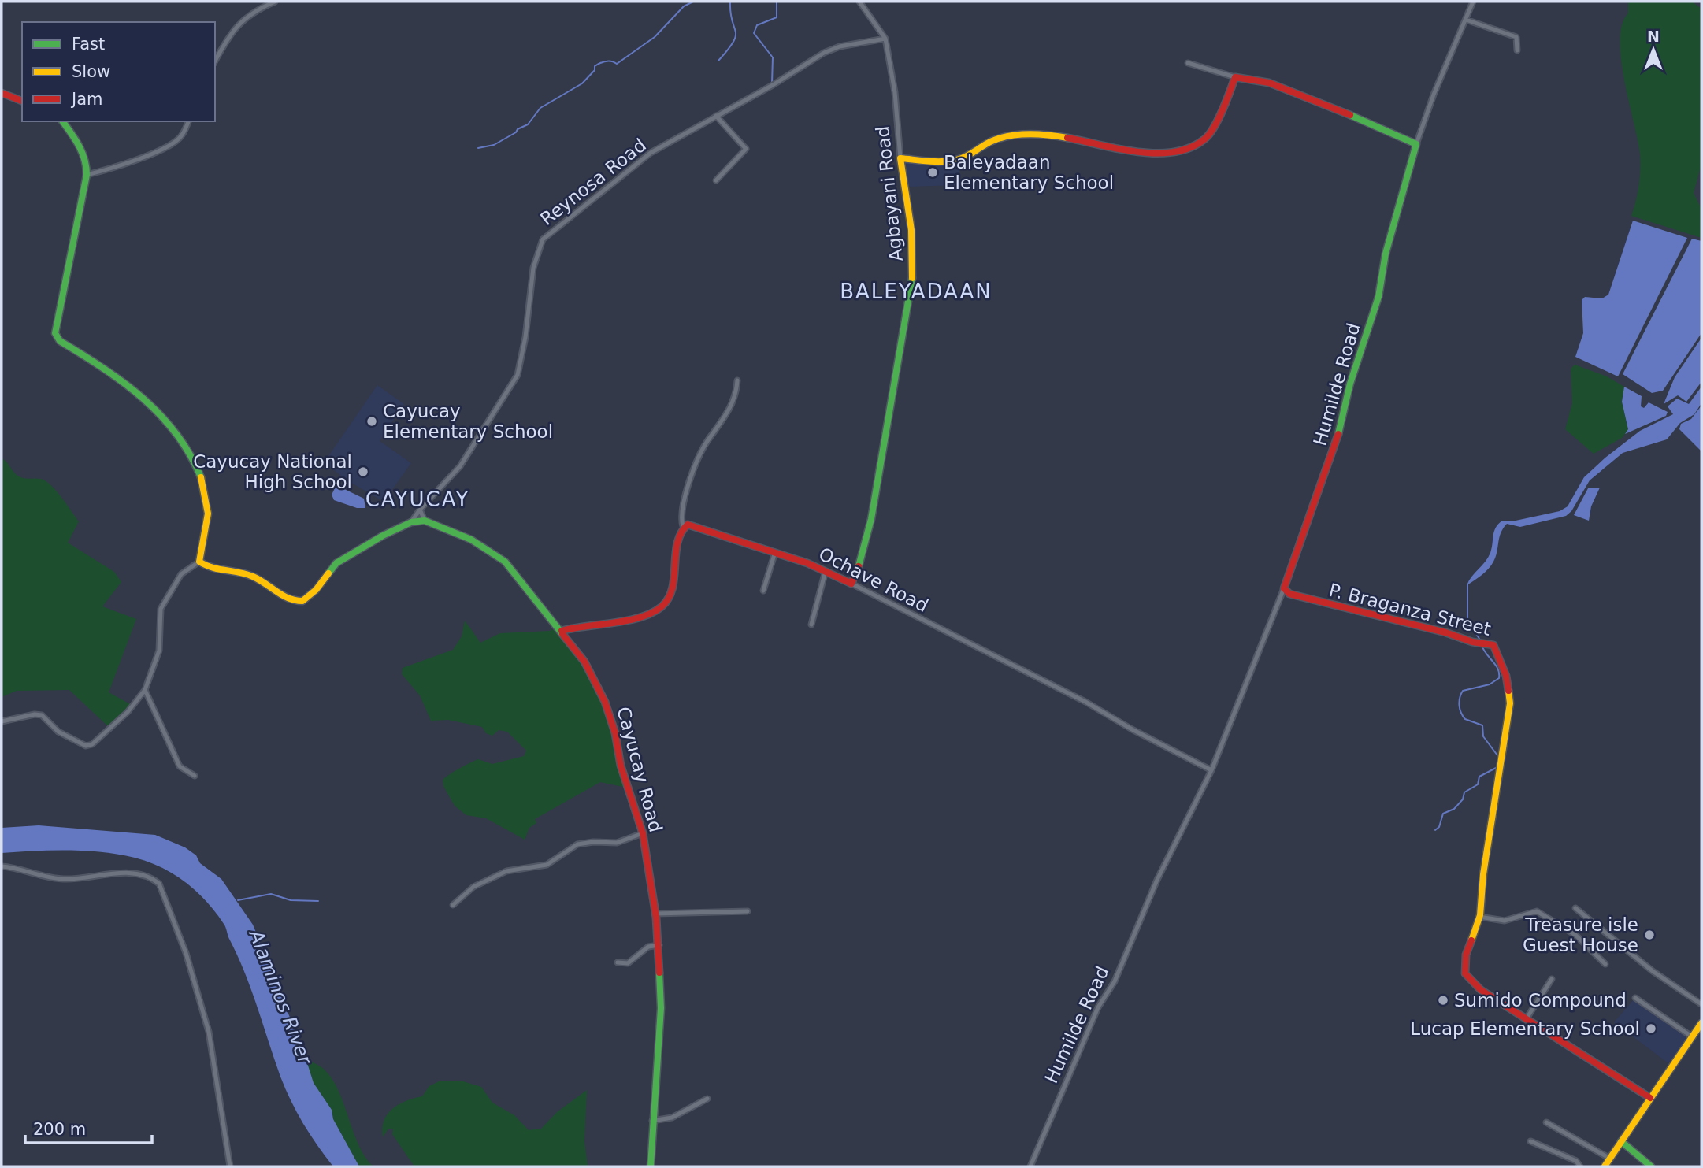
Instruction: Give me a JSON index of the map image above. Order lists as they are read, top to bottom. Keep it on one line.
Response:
{"streets":{"street":["Reynosa Road","Agbayani Road","Humilde Road","Ochave Road","P. Braganza Street","Cayucay Road"]},"crossings":[["Reynosa Road","Agbayani Road"],["Reynosa Road","Cayucay Road"],["Agbayani Road","Ochave Road"],["Humilde Road","Ochave Road"],["Humilde Road","P. Braganza Street"]],"districts":["BALEYADAAN","CAYUCAY"],"water":["Alaminos River"],"places":["Baleyadaan Elementary School","Cayucay Elementary School","Cayucay National High School","Treasure isle Guest House","Sumido Compound","Lucap Elementary School"],"legend":["Fast","Slow","Jam"],"scale_bar":"200 m","north":"top"}
